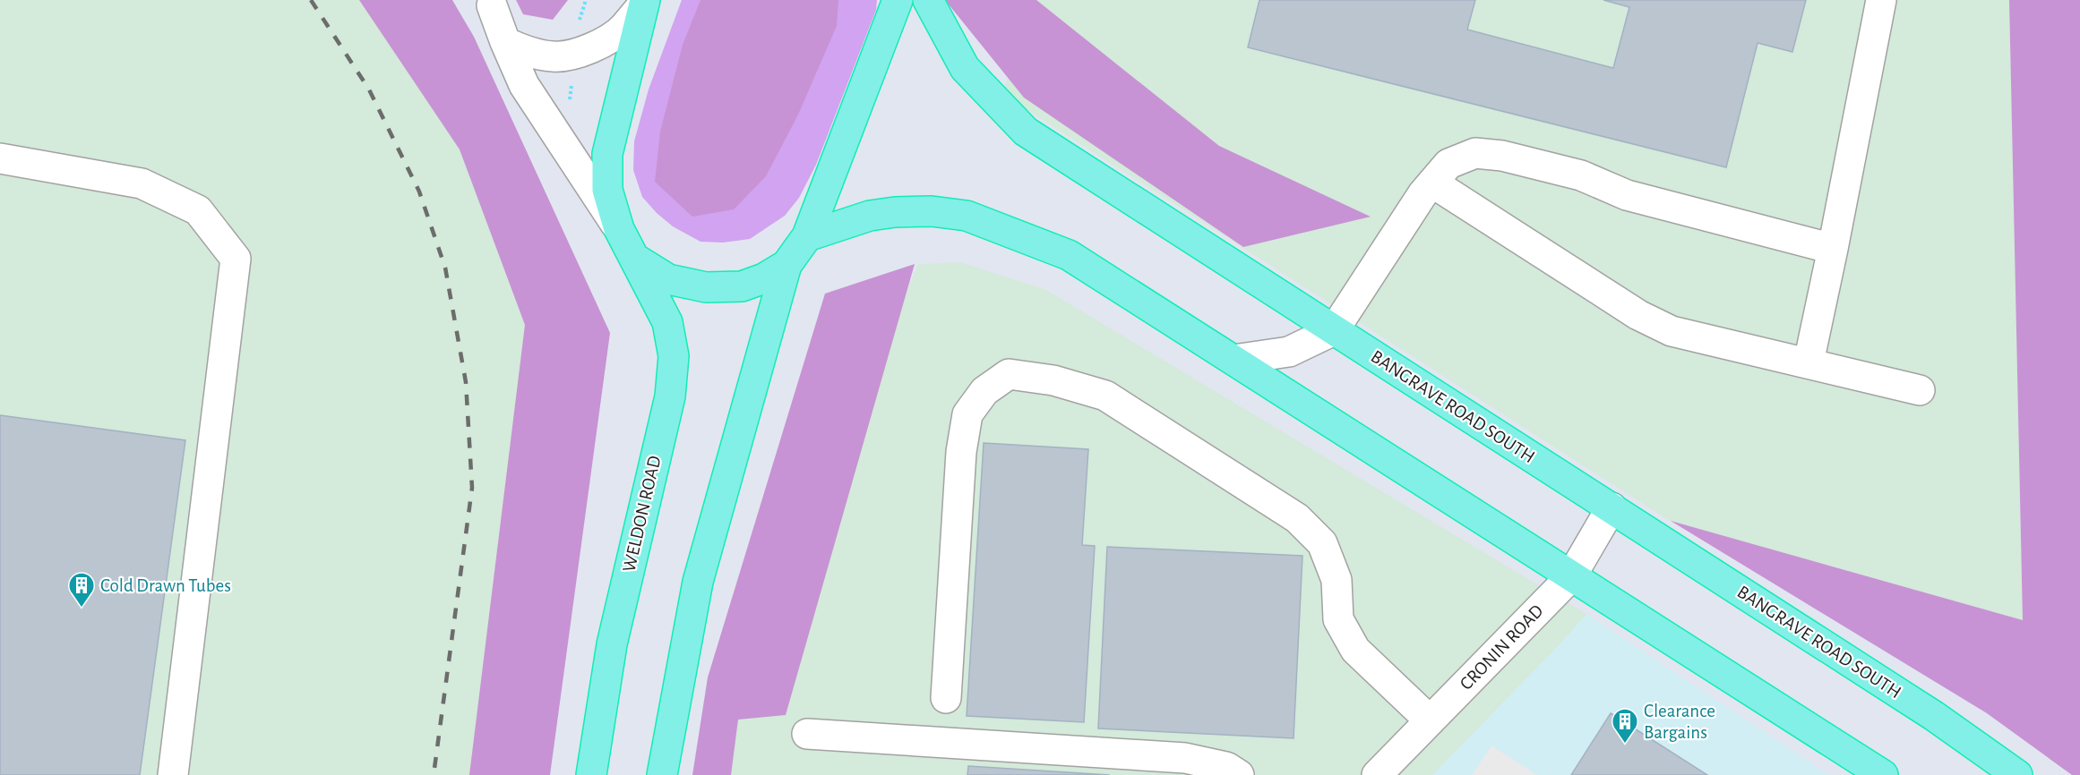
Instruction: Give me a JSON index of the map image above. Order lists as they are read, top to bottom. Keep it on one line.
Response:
{"streets":{"highway":["BANGRAVE ROAD SOUTH","WELDON ROAD"],"street":["CRONIN ROAD"]},"crossings":[["BANGRAVE ROAD SOUTH","CRONIN ROAD"]],"places":{"building":["Cold Drawn Tubes","Clearance Bargains"]}}
